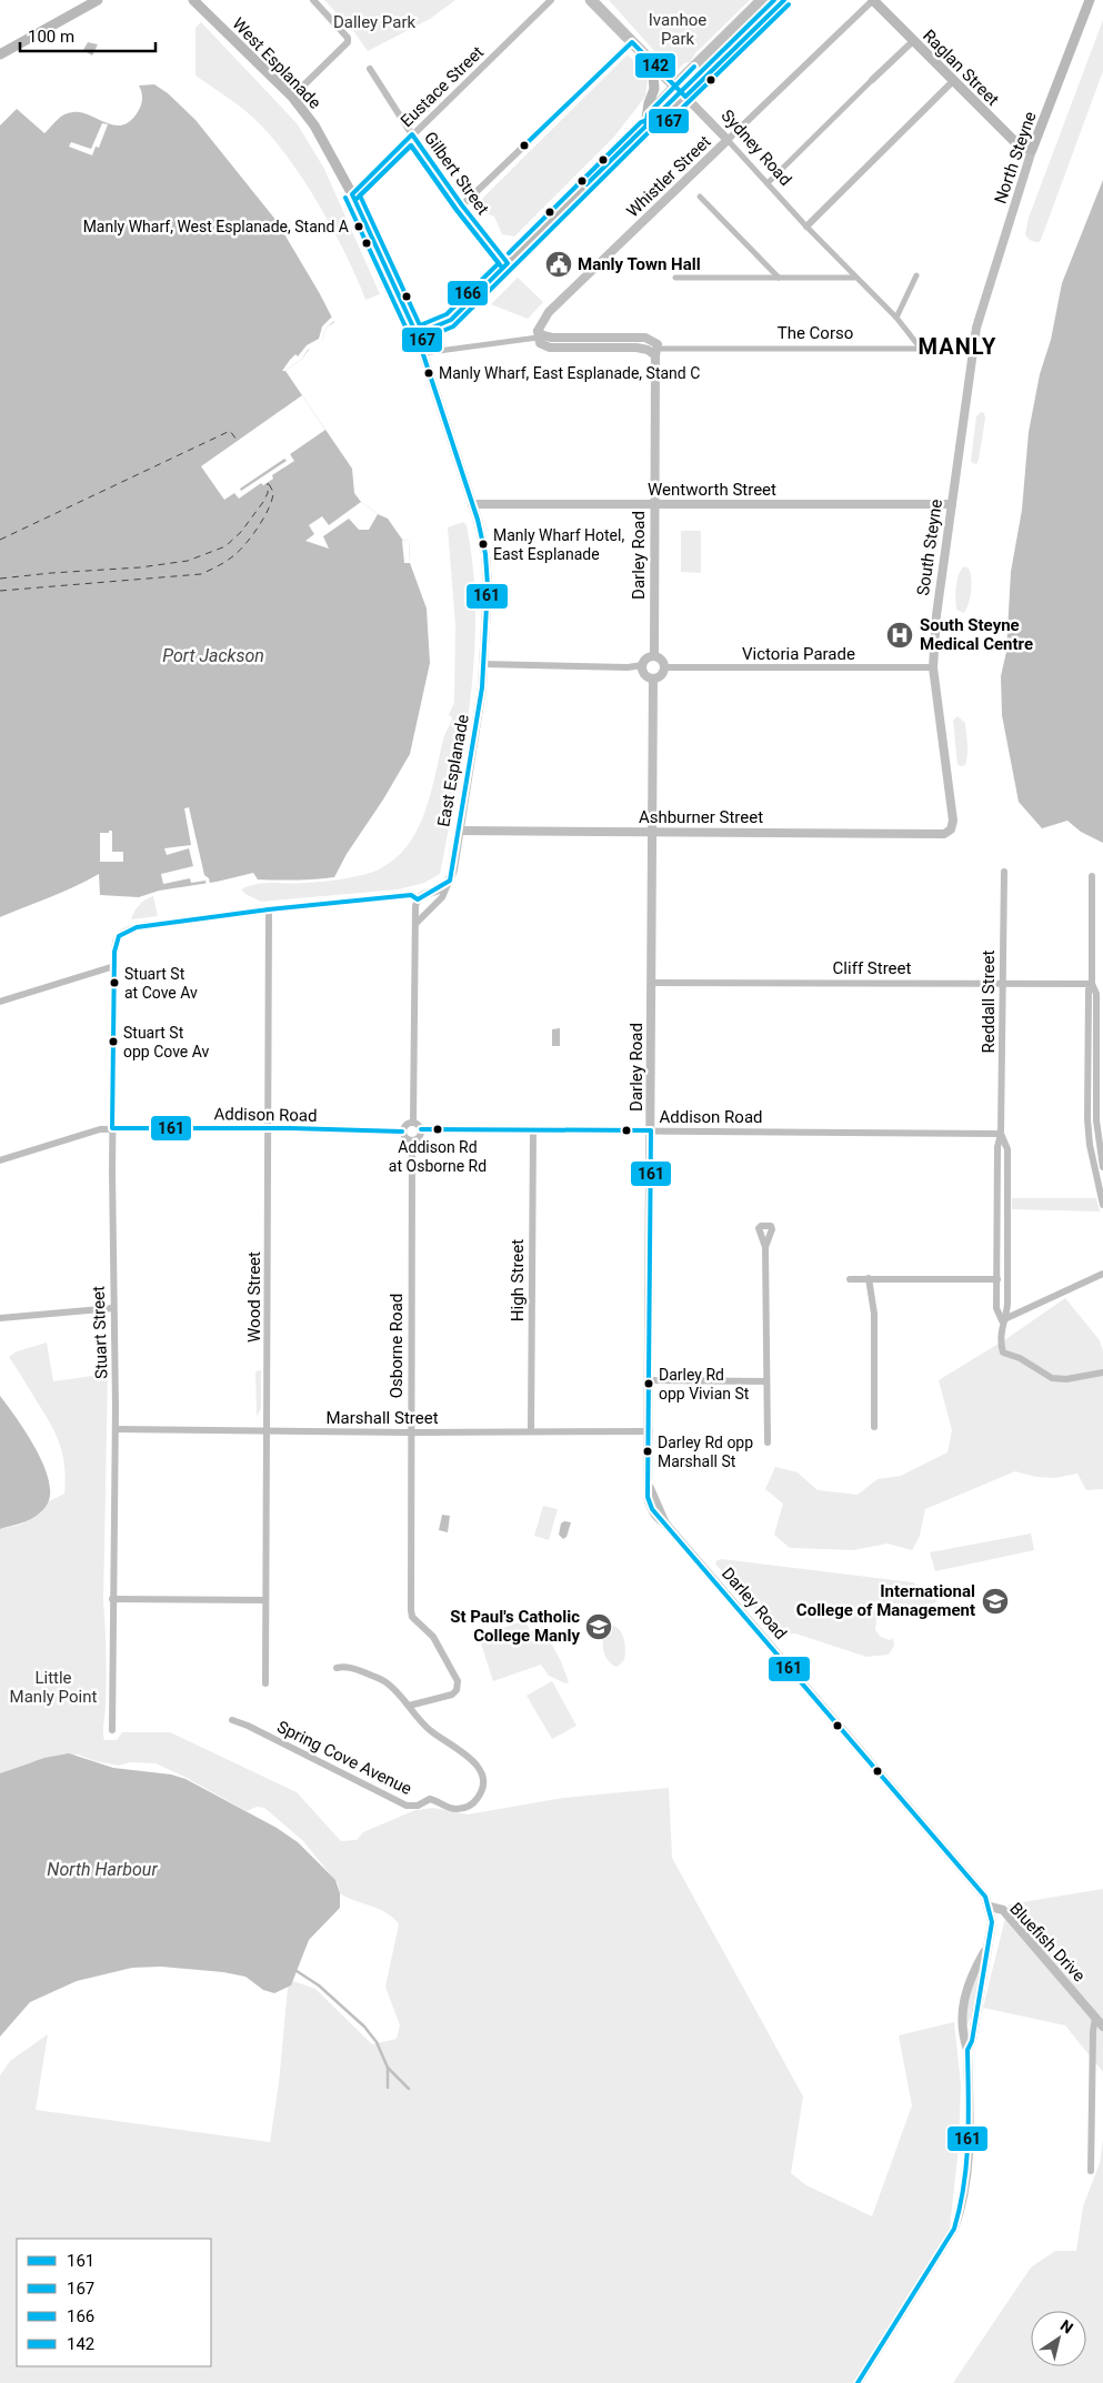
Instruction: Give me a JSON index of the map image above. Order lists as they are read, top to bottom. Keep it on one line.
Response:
{"streets":{"main road":["West Esplanade","Raglan Street","Sydney Road","North Steyne"],"street":["Eustace Street","Gilbert Street","Whistler Street","The Corso","Wentworth Street","South Steyne","Darley Road","Victoria Parade","East Esplanade","Ashburner Street","Cliff Street","Reddall Street","Addison Road","High Street","Wood Street","Stuart Street","Osborne Road","Marshall Street","Spring Cove Avenue","Bluefish Drive"]},"crossings":[["West Esplanade","Eustace Street"],["West Esplanade","East Esplanade"],["Raglan Street","North Steyne"],["Raglan Street","Whistler Street"],["Eustace Street","Gilbert Street"],["Sydney Road","Whistler Street"],["Sydney Road","The Corso"],["North Steyne","South Steyne"],["Whistler Street","The Corso"],["The Corso","South Steyne"],["The Corso","Darley Road"],["The Corso","East Esplanade"],["Wentworth Street","South Steyne"],["Wentworth Street","Darley Road"],["Wentworth Street","East Esplanade"],["South Steyne","Victoria Parade"],["South Steyne","Ashburner Street"],["Darley Road","Victoria Parade"],["Darley Road","Ashburner Street"],["Darley Road","Cliff Street"],["Darley Road","Addison Road"],["Darley Road","Marshall Street"],["Darley Road","Bluefish Drive"],["East Esplanade","Ashburner Street"],["Cliff Street","Reddall Street"],["Reddall Street","Addison Road"],["Addison Road","High Street"],["Addison Road","Wood Street"],["Addison Road","Stuart Street"],["Addison Road","Osborne Road"],["High Street","Marshall Street"],["Wood Street","Stuart Street"],["Wood Street","Marshall Street"],["Stuart Street","Marshall Street"],["Osborne Road","Marshall Street"],["Osborne Road","Spring Cove Avenue"]],"districts":["MANLY"],"water":["Port Jackson","North Harbour"],"parks":["Ivanhoe Park","Dalley Park","Little Manly Point"],"places":{"other":["Manly Wharf, West Esplanade, Stand A","Manly Wharf, East Esplanade, Stand C","Manly Wharf Hotel, East Esplanade","Stuart St at Cove Av","Stuart St opp Cove Av","Addison Rd at Osborne Rd","Darley Rd opp Vivian St","Darley Rd opp Marshall St"],"public building":["Manly Town Hall"],"hospital":["South Steyne Medical Centre"],"school or university":["International College of Management","St Paul's Catholic College Manly"]},"lines":["transit line 166","transit line 142","transit line 167","transit line 161"],"legend":["161","167","166","142"],"scale_bar":"100 m","north":"top right"}
